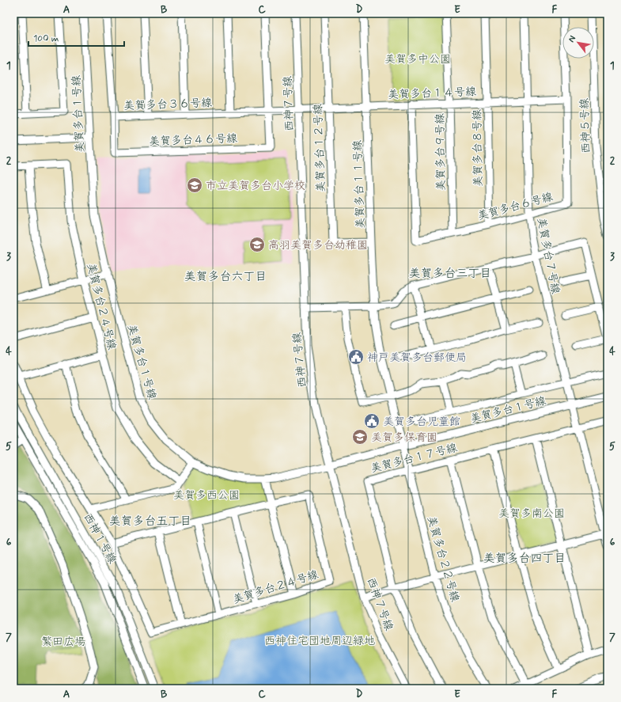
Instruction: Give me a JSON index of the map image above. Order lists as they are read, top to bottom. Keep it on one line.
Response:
{"streets":{"street":["美賀多台１４号線","美賀多台３６号線","西神７号線","美賀多台１号線","西神５号線","美賀多台４６号線","美賀多台１２号線","美賀多台８号線","美賀多台９号線","美賀多台１１号線","美賀多台６号線","美賀多台７号線","美賀多台２４号線","美賀多台１７号線","西神１号線","美賀多台２２号線"]},"crossings":[["美賀多台１４号線","美賀多台３６号線"],["美賀多台１４号線","西神７号線"],["美賀多台１４号線","美賀多台１２号線"],["美賀多台１４号線","美賀多台８号線"],["美賀多台１４号線","美賀多台９号線"],["美賀多台１４号線","美賀多台１１号線"],["美賀多台１４号線","美賀多台６号線"],["美賀多台１４号線","美賀多台７号線"],["美賀多台３６号線","西神７号線"],["美賀多台３６号線","美賀多台４６号線"],["西神７号線","美賀多台１号線"],["美賀多台１号線","美賀多台１１号線"],["美賀多台１号線","美賀多台７号線"],["美賀多台１号線","美賀多台２２号線"],["美賀多台１２号線","美賀多台１１号線"],["美賀多台８号線","美賀多台６号線"],["美賀多台９号線","美賀多台６号線"],["美賀多台１１号線","美賀多台２２号線"],["美賀多台６号線","美賀多台７号線"],["美賀多台７号線","美賀多台１７号線"],["美賀多台１７号線","美賀多台２２号線"]],"districts":["美賀多台三丁目","美賀多台六丁目","美賀多台五丁目","美賀多台四丁目"],"parks":["美賀多中公園","美賀多西公園","美賀多南公園","西神住宅団地周辺緑地","繁田広場"],"places":{"school or university":["市立美賀多台小学校","高羽美賀多台幼稚園","美賀多保育園"],"public building":["神戸美賀多台郵便局","美賀多台児童館"]},"scale_bar":"100 m","north":"top left","grid":{"columns":["A","B","C","D","E","F"],"rows":["1","2","3","4","5","6","7"]}}
